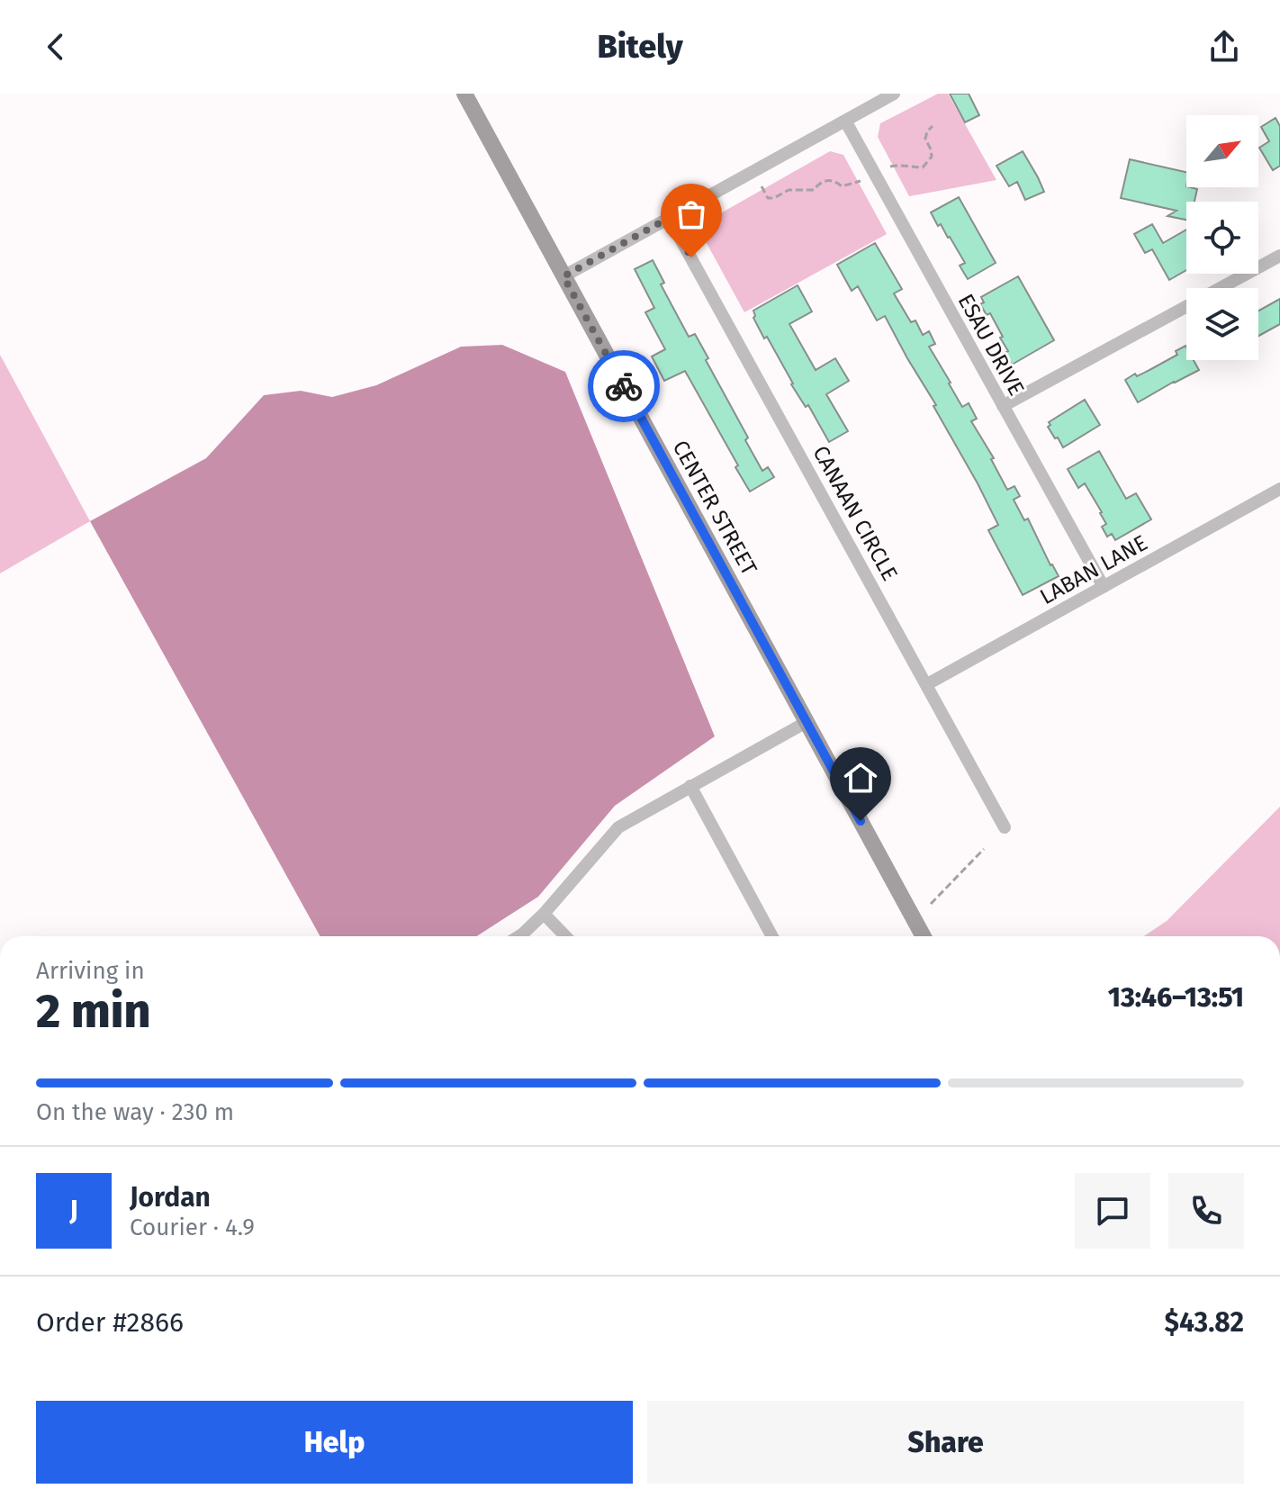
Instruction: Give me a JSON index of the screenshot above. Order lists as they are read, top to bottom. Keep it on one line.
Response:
{"streets":{"street":["ESAU DRIVE","CENTER STREET","CANAAN CIRCLE","LABAN LANE"]},"crossings":[["ESAU DRIVE","LABAN LANE"],["CANAAN CIRCLE","LABAN LANE"]],"north":"top right","page":{"header":"Bitely","heading":["2 min","Arriving in","13:46–13:51"],"panel":["Jordan","Courier · 4.9","Order #2866","$43.82"],"bar":"On the way · 230 m","round":"J","buttons":["Help","Share"]}}
